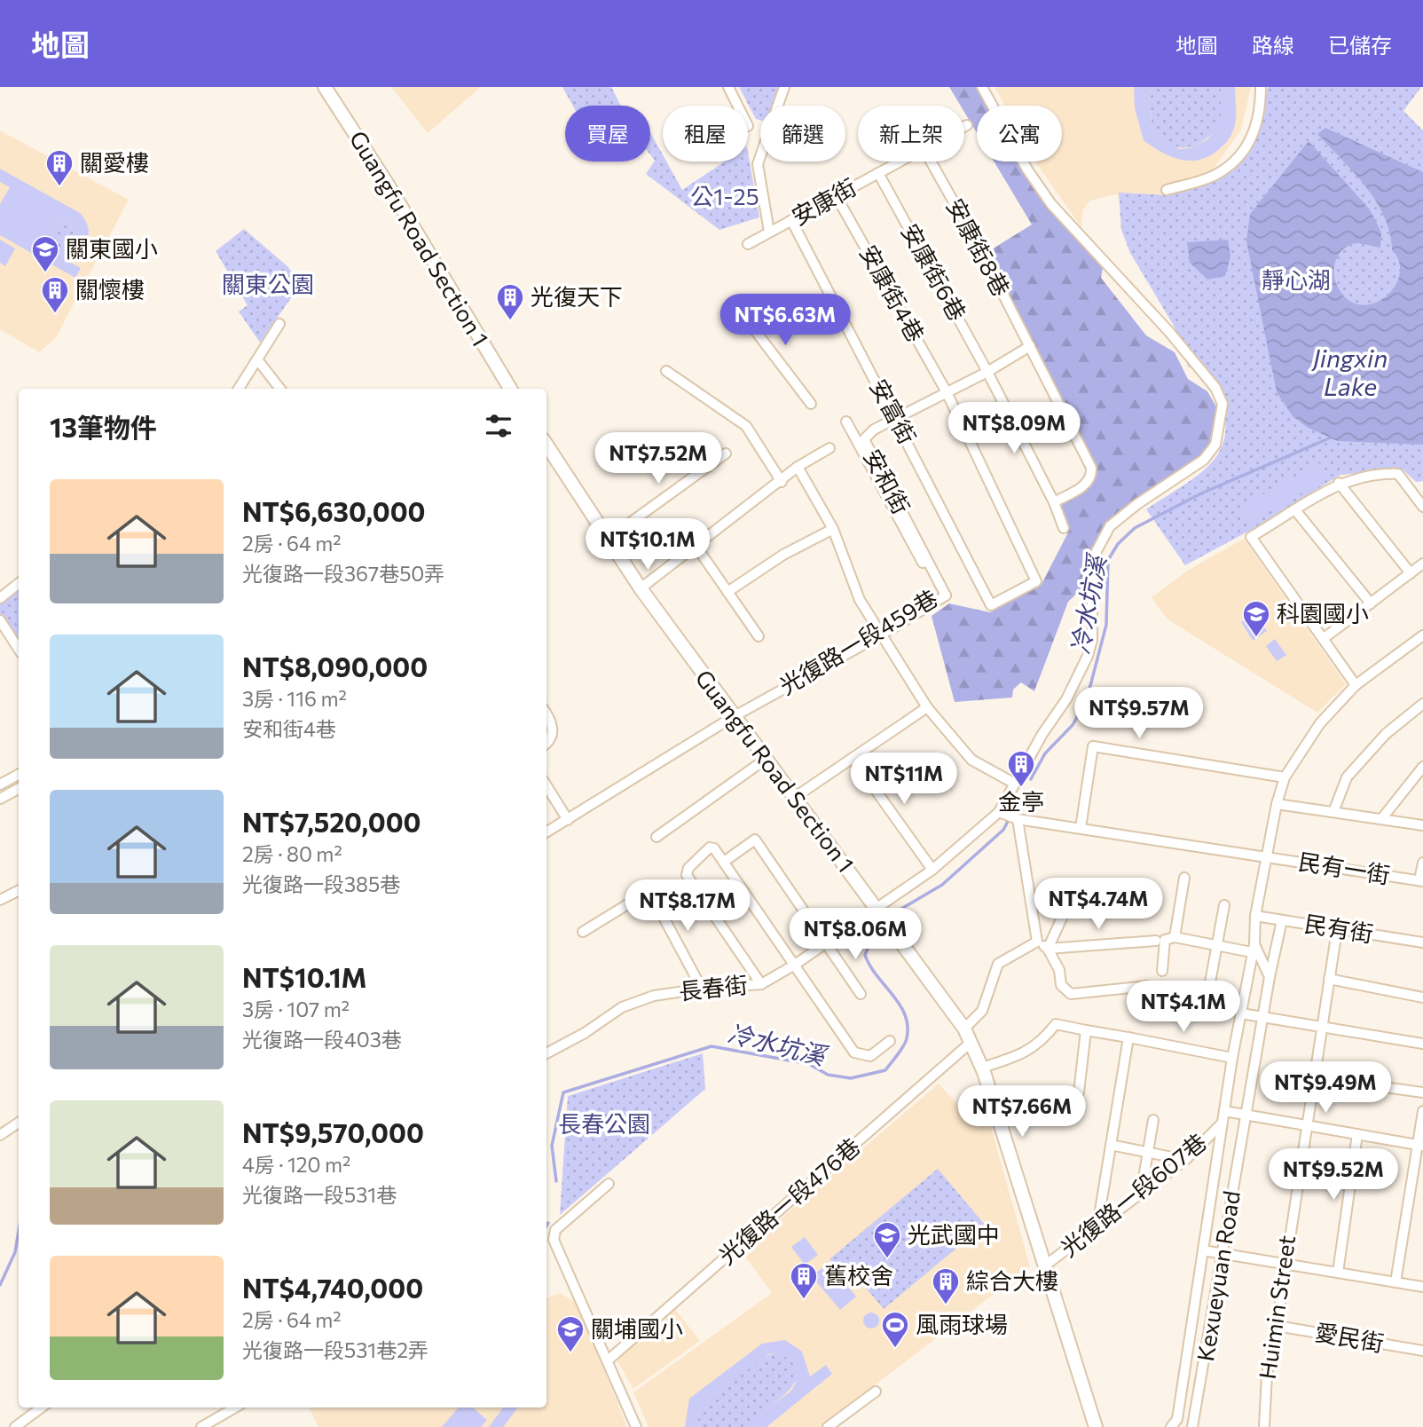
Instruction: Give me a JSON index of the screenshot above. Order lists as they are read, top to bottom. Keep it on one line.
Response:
{"streets":{"main road":["Guangfu Road Section 1"],"street":["安康街","安康街8巷","安康街6巷","安康街4巷","安富街","安和街","光復路一段459巷","民有一街","民有街","長春街","光復路一段607巷","光復路一段476巷","Kexueyuan Road","Huimin Street","愛民街"]},"crossings":[["安康街","安康街6巷"],["安康街","安康街4巷"],["安康街","安富街"],["Guangfu Road Section 1","光復路一段459巷"],["Guangfu Road Section 1","長春街"],["Guangfu Road Section 1","光復路一段607巷"],["Guangfu Road Section 1","光復路一段476巷"],["安康街8巷","安康街6巷"],["安康街8巷","安和街"],["安康街6巷","安和街"],["安康街4巷","安富街"],["安康街4巷","安和街"],["安富街","安和街"],["安和街","光復路一段459巷"],["民有一街","長春街"],["民有一街","Kexueyuan Road"],["民有街","Kexueyuan Road"],["民有街","Huimin Street"],["光復路一段607巷","Kexueyuan Road"],["Huimin Street","愛民街"]],"water":["Jingxin Lake","冷水坑溪"],"parks":["公1-25","靜心湖","關東公園","長春公園"],"places":{"building":["關愛樓","關懷樓","光復天下","金亭","舊校舍","綜合大樓"],"school or university":["關東國小","科園國小","光武國中","關埔國小"],"sports":["風雨球場"]},"page":{"header":"地圖","nav":["地圖","路線","已儲存"],"chip":["買屋","租屋","篩選","新上架","公寓"],"price":["NT$6.63M","NT$8.09M","NT$7.52M","NT$10.1M","NT$9.57M","NT$11M","NT$4.74M","NT$8.17M","NT$8.06M","NT$4.1M","NT$9.49M","NT$7.66M","NT$9.52M"],"heading":"13筆物件","list":[{"name":"NT$6,630,000","note":"2房 · 64 m² · 光復路一段367巷50弄"},{"name":"NT$8,090,000","note":"3房 · 116 m² · 安和街4巷"},{"name":"NT$7,520,000","note":"2房 · 80 m² · 光復路一段385巷"},{"name":"NT$10.1M","note":"3房 · 107 m² · 光復路一段403巷"},{"name":"NT$9,570,000","note":"4房 · 120 m² · 光復路一段531巷"},{"name":"NT$4,740,000","note":"2房 · 64 m² · 光復路一段531巷2弄"}]}}
